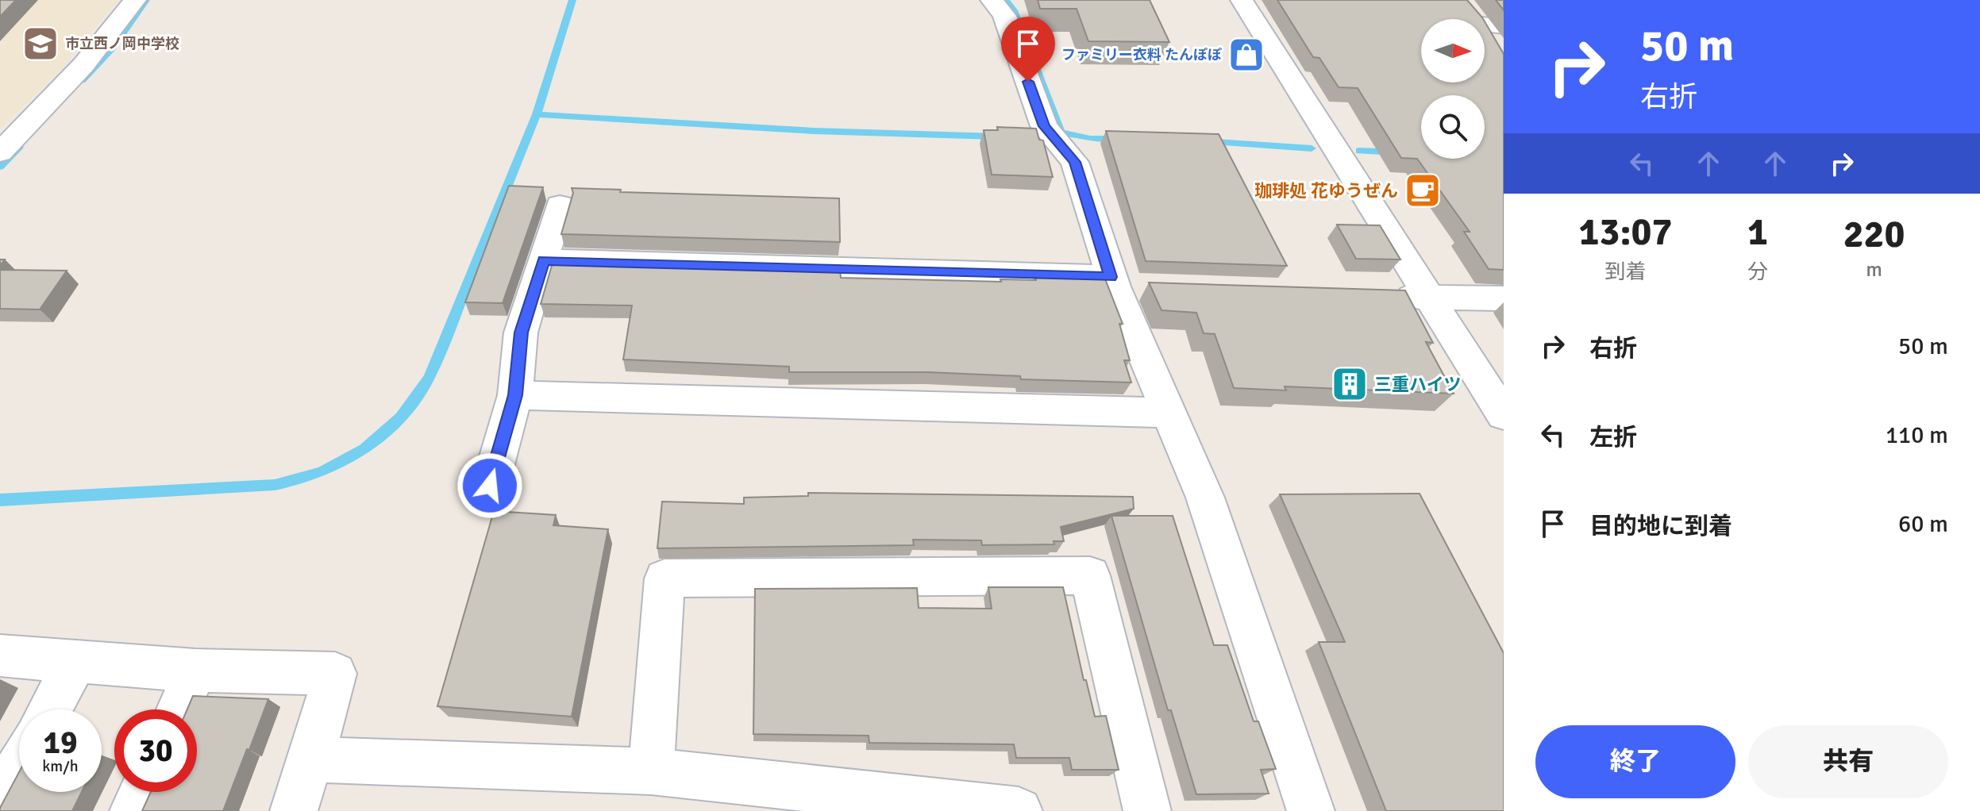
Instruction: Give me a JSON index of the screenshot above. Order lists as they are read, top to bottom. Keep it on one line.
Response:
{"places":{"school or university":["市立西ノ岡中学校"],"shop":["ファミリー衣料 たんぽぽ"],"cafe":["珈琲処 花ゆうぜん"],"building":["三重ハイツ"]},"north":"right","page":{"turn":["50 m","右折"],"eta":["13:07","到着","1","分","220","m"],"list":[{"name":"右折","value":"50 m"},{"name":"左折","value":"110 m"},{"name":"目的地に到着","value":"60 m"}],"speed":"19 km/h","limit":"30","buttons":["終了","共有"]}}
